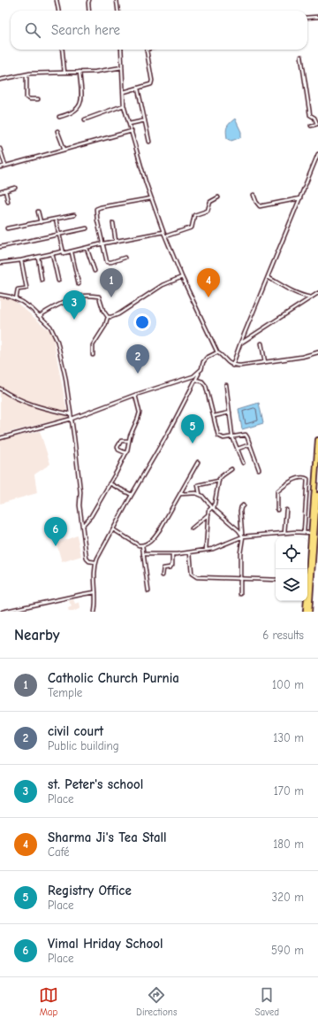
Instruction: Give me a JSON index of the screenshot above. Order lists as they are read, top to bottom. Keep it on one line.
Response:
{"page":{"search":"Search here","pins":["1","4","3","2","5","6"],"heading":["Nearby","6 results"],"list":[{"mark":"1","name":"Catholic Church Purnia","note":"Temple","value":"100 m"},{"mark":"2","name":"civil court","note":"Public building","value":"130 m"},{"mark":"3","name":"st. Peter's school","note":"Place","value":"170 m"},{"mark":"4","name":"Sharma Ji's Tea Stall","note":"Café","value":"180 m"},{"mark":"5","name":"Registry Office","note":"Place","value":"320 m"},{"mark":"6","name":"Vimal Hriday School","note":"Place","value":"590 m"}],"nav":["Map","Directions","Saved"]}}
